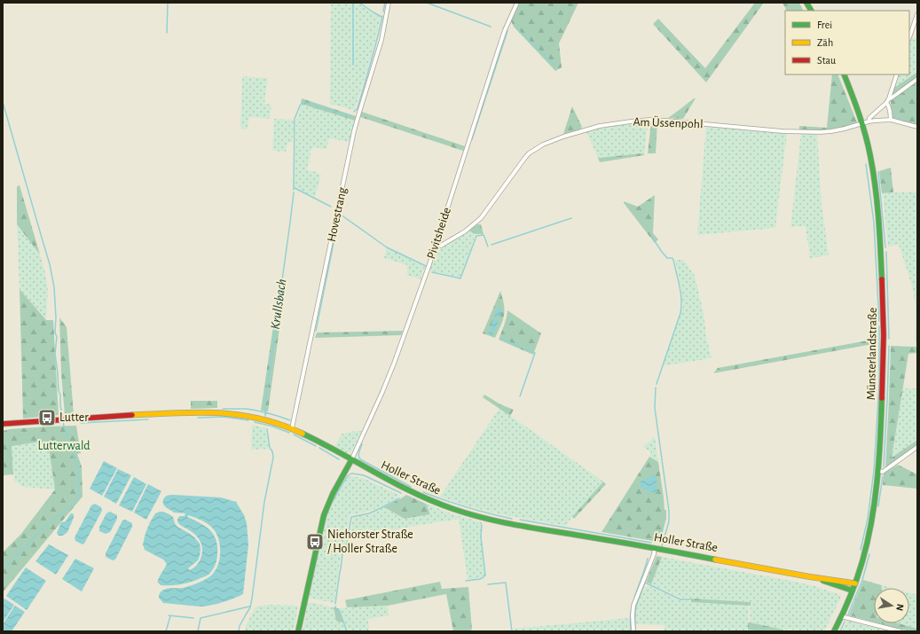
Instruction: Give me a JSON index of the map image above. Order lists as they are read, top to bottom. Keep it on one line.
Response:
{"streets":{"street":["Am Üssenpohl","Hovestrang","Pivitsheide","Münsterlandstraße","Holler Straße"]},"crossings":[["Am Üssenpohl","Pivitsheide"],["Am Üssenpohl","Münsterlandstraße"],["Hovestrang","Holler Straße"],["Pivitsheide","Holler Straße"],["Münsterlandstraße","Holler Straße"]],"water":["Krullsbach"],"parks":["Lutterwald"],"places":{"bus stop":["Lutter","Niehorster Straße / Holler Straße"]},"legend":["Frei","Zäh","Stau"],"north":"right"}
